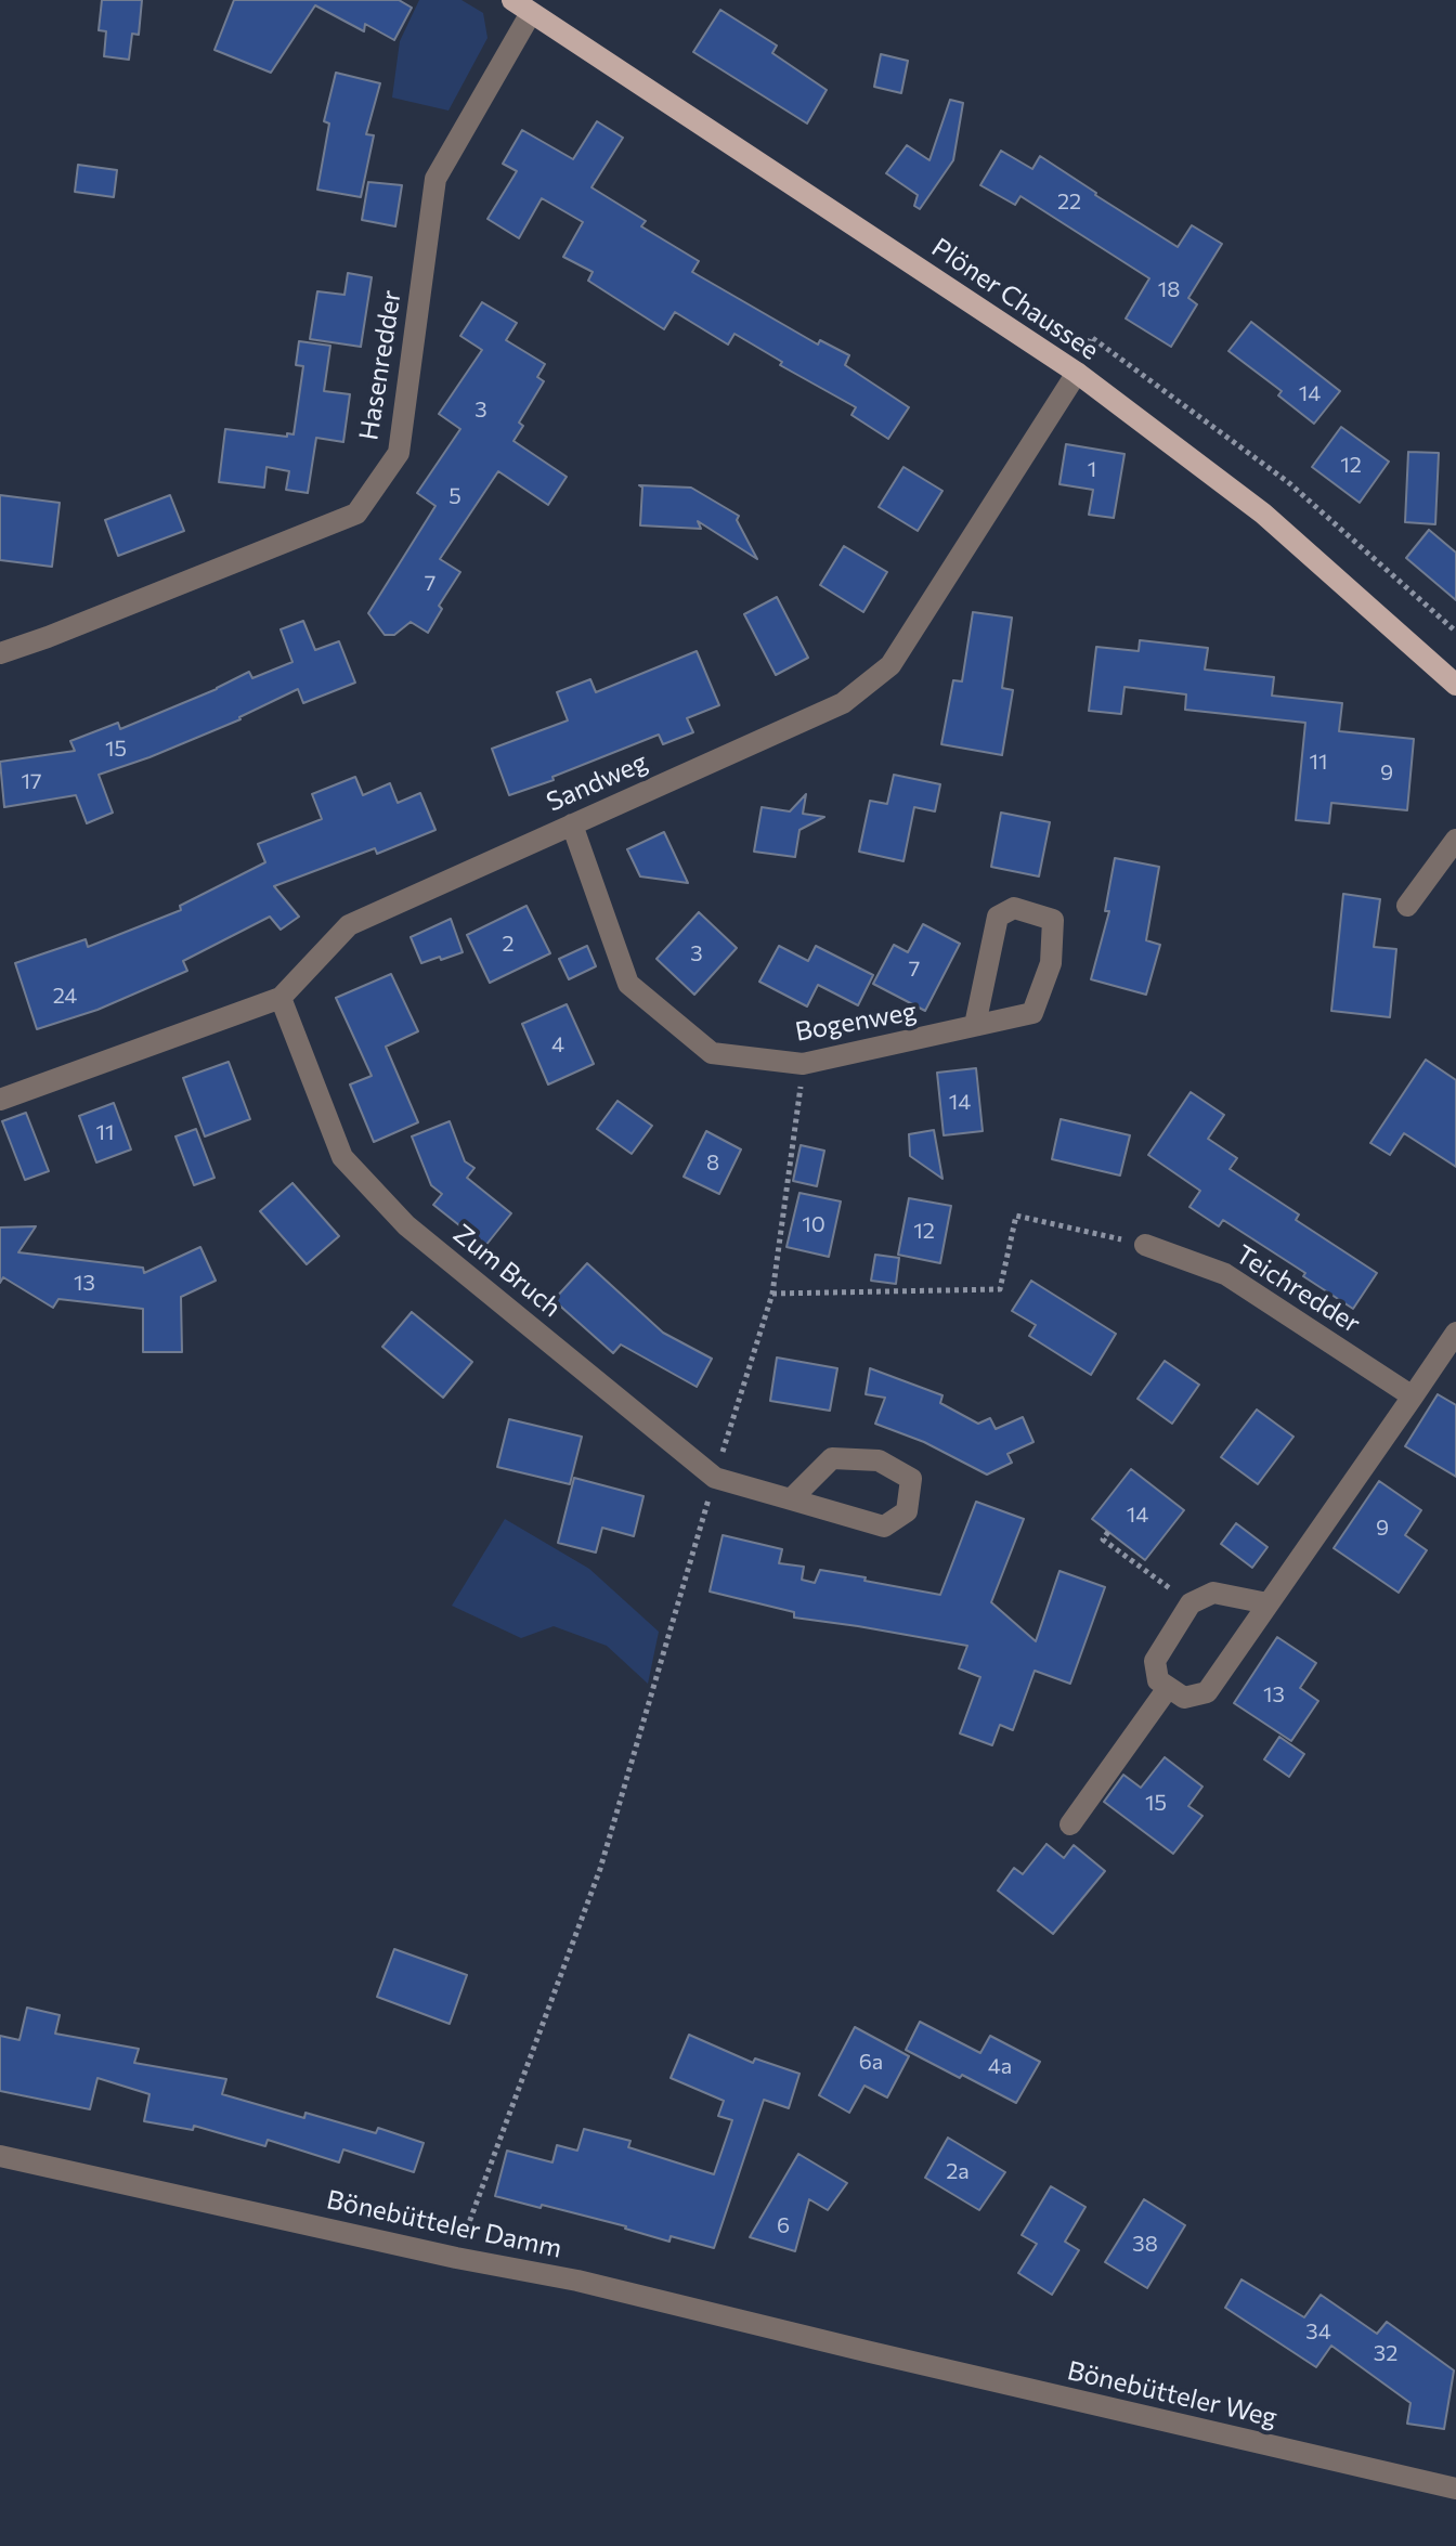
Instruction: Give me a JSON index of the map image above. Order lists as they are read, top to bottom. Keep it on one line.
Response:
{"streets":{"main road":["Plöner Chaussee"],"street":["Hasenredder","Sandweg","Bogenweg","Zum Bruch","Teichredder","Bönebütteler Damm","Bönebütteler Weg"]},"crossings":[["Plöner Chaussee","Hasenredder"],["Plöner Chaussee","Sandweg"],["Sandweg","Bogenweg"],["Sandweg","Zum Bruch"],["Bönebütteler Damm","Bönebütteler Weg"]],"house_numbers":["22","18","14","3","12","1","5","7","15","11","9","17","2","3","7","24","4","14","11","8","10","12","13","14","9","13","15","6a","4a","2a","6","38","34","32"]}
